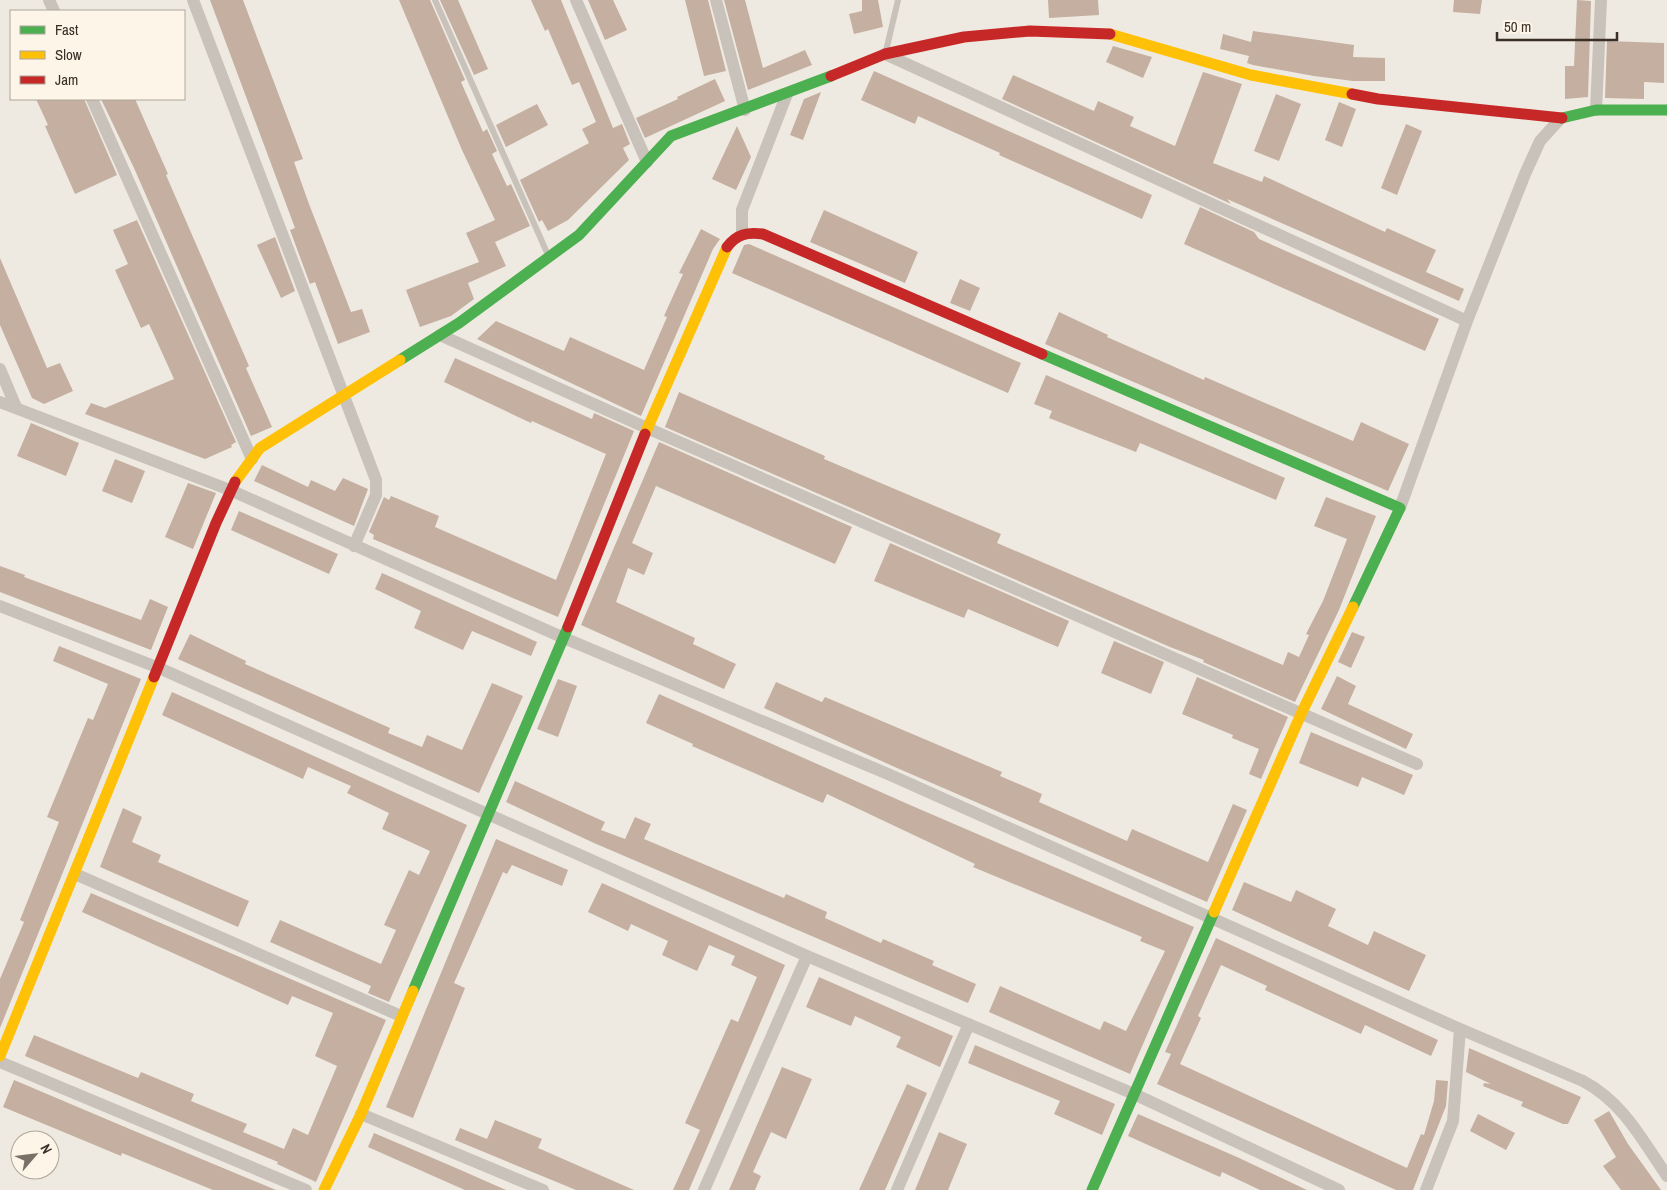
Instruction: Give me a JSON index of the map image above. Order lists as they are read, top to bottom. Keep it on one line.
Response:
{"legend":["Fast","Slow","Jam"],"scale_bar":"50 m","north":"top right"}
